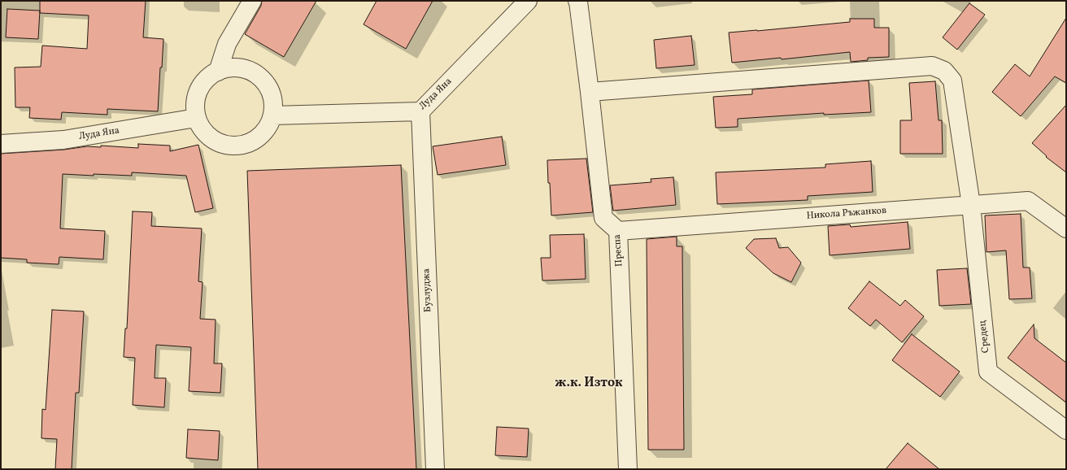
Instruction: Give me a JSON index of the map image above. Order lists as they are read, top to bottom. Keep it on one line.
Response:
{"streets":{"street":["Луда Яна","Никола Ръжанков","Преспа","Бузлуджа","Средец"]},"crossings":[["Луда Яна","Бузлуджа"],["Никола Ръжанков","Преспа"],["Никола Ръжанков","Средец"],["Преспа","Средец"]],"districts":["ж.к. Изток"]}
